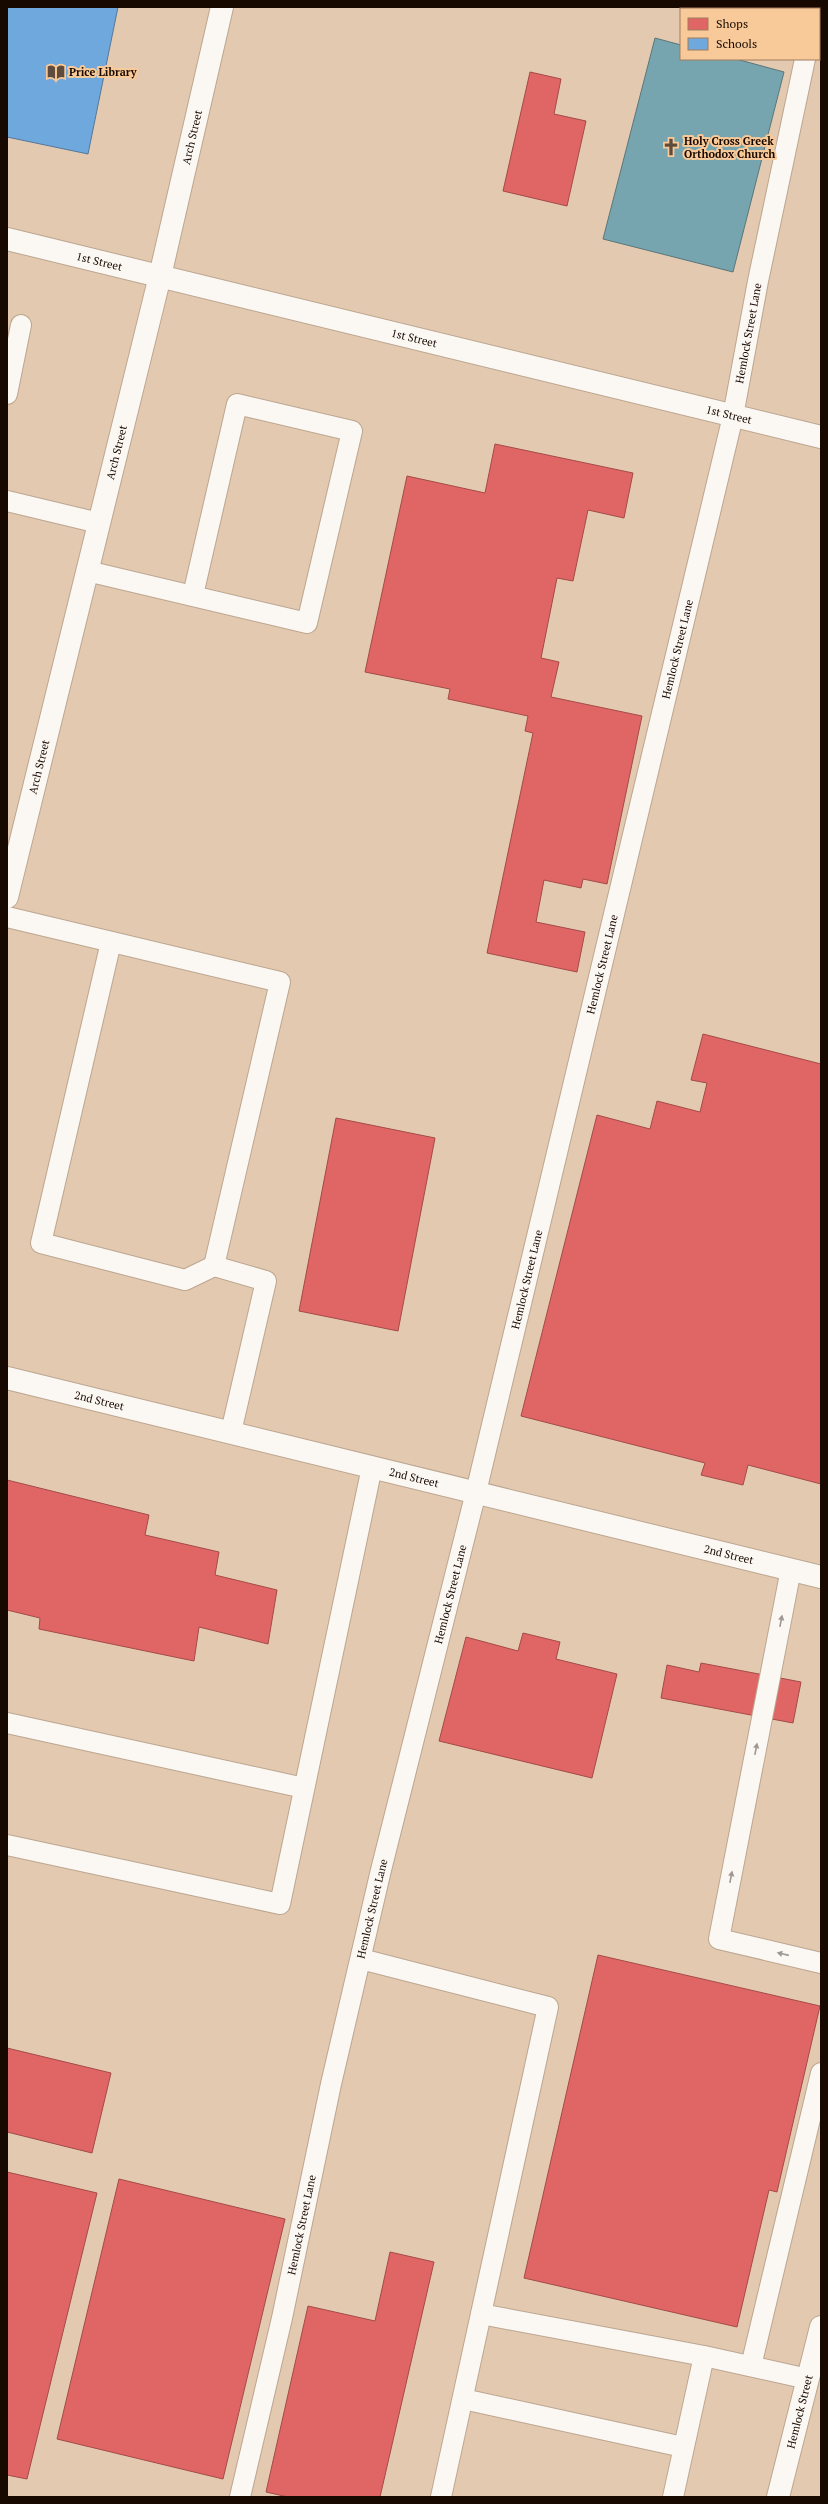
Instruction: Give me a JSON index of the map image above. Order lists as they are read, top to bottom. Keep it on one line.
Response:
{"streets":{"street":["Arch Street","1st Street","2nd Street","Hemlock Street"],"lane":["Hemlock Street Lane"]},"crossings":[["Arch Street","1st Street"],["1st Street","Hemlock Street Lane"],["Hemlock Street Lane","2nd Street"]],"places":{"library":["Price Library"],"church":["Holy Cross Greek Orthodox Church"]},"legend":["Shops","Schools"]}
